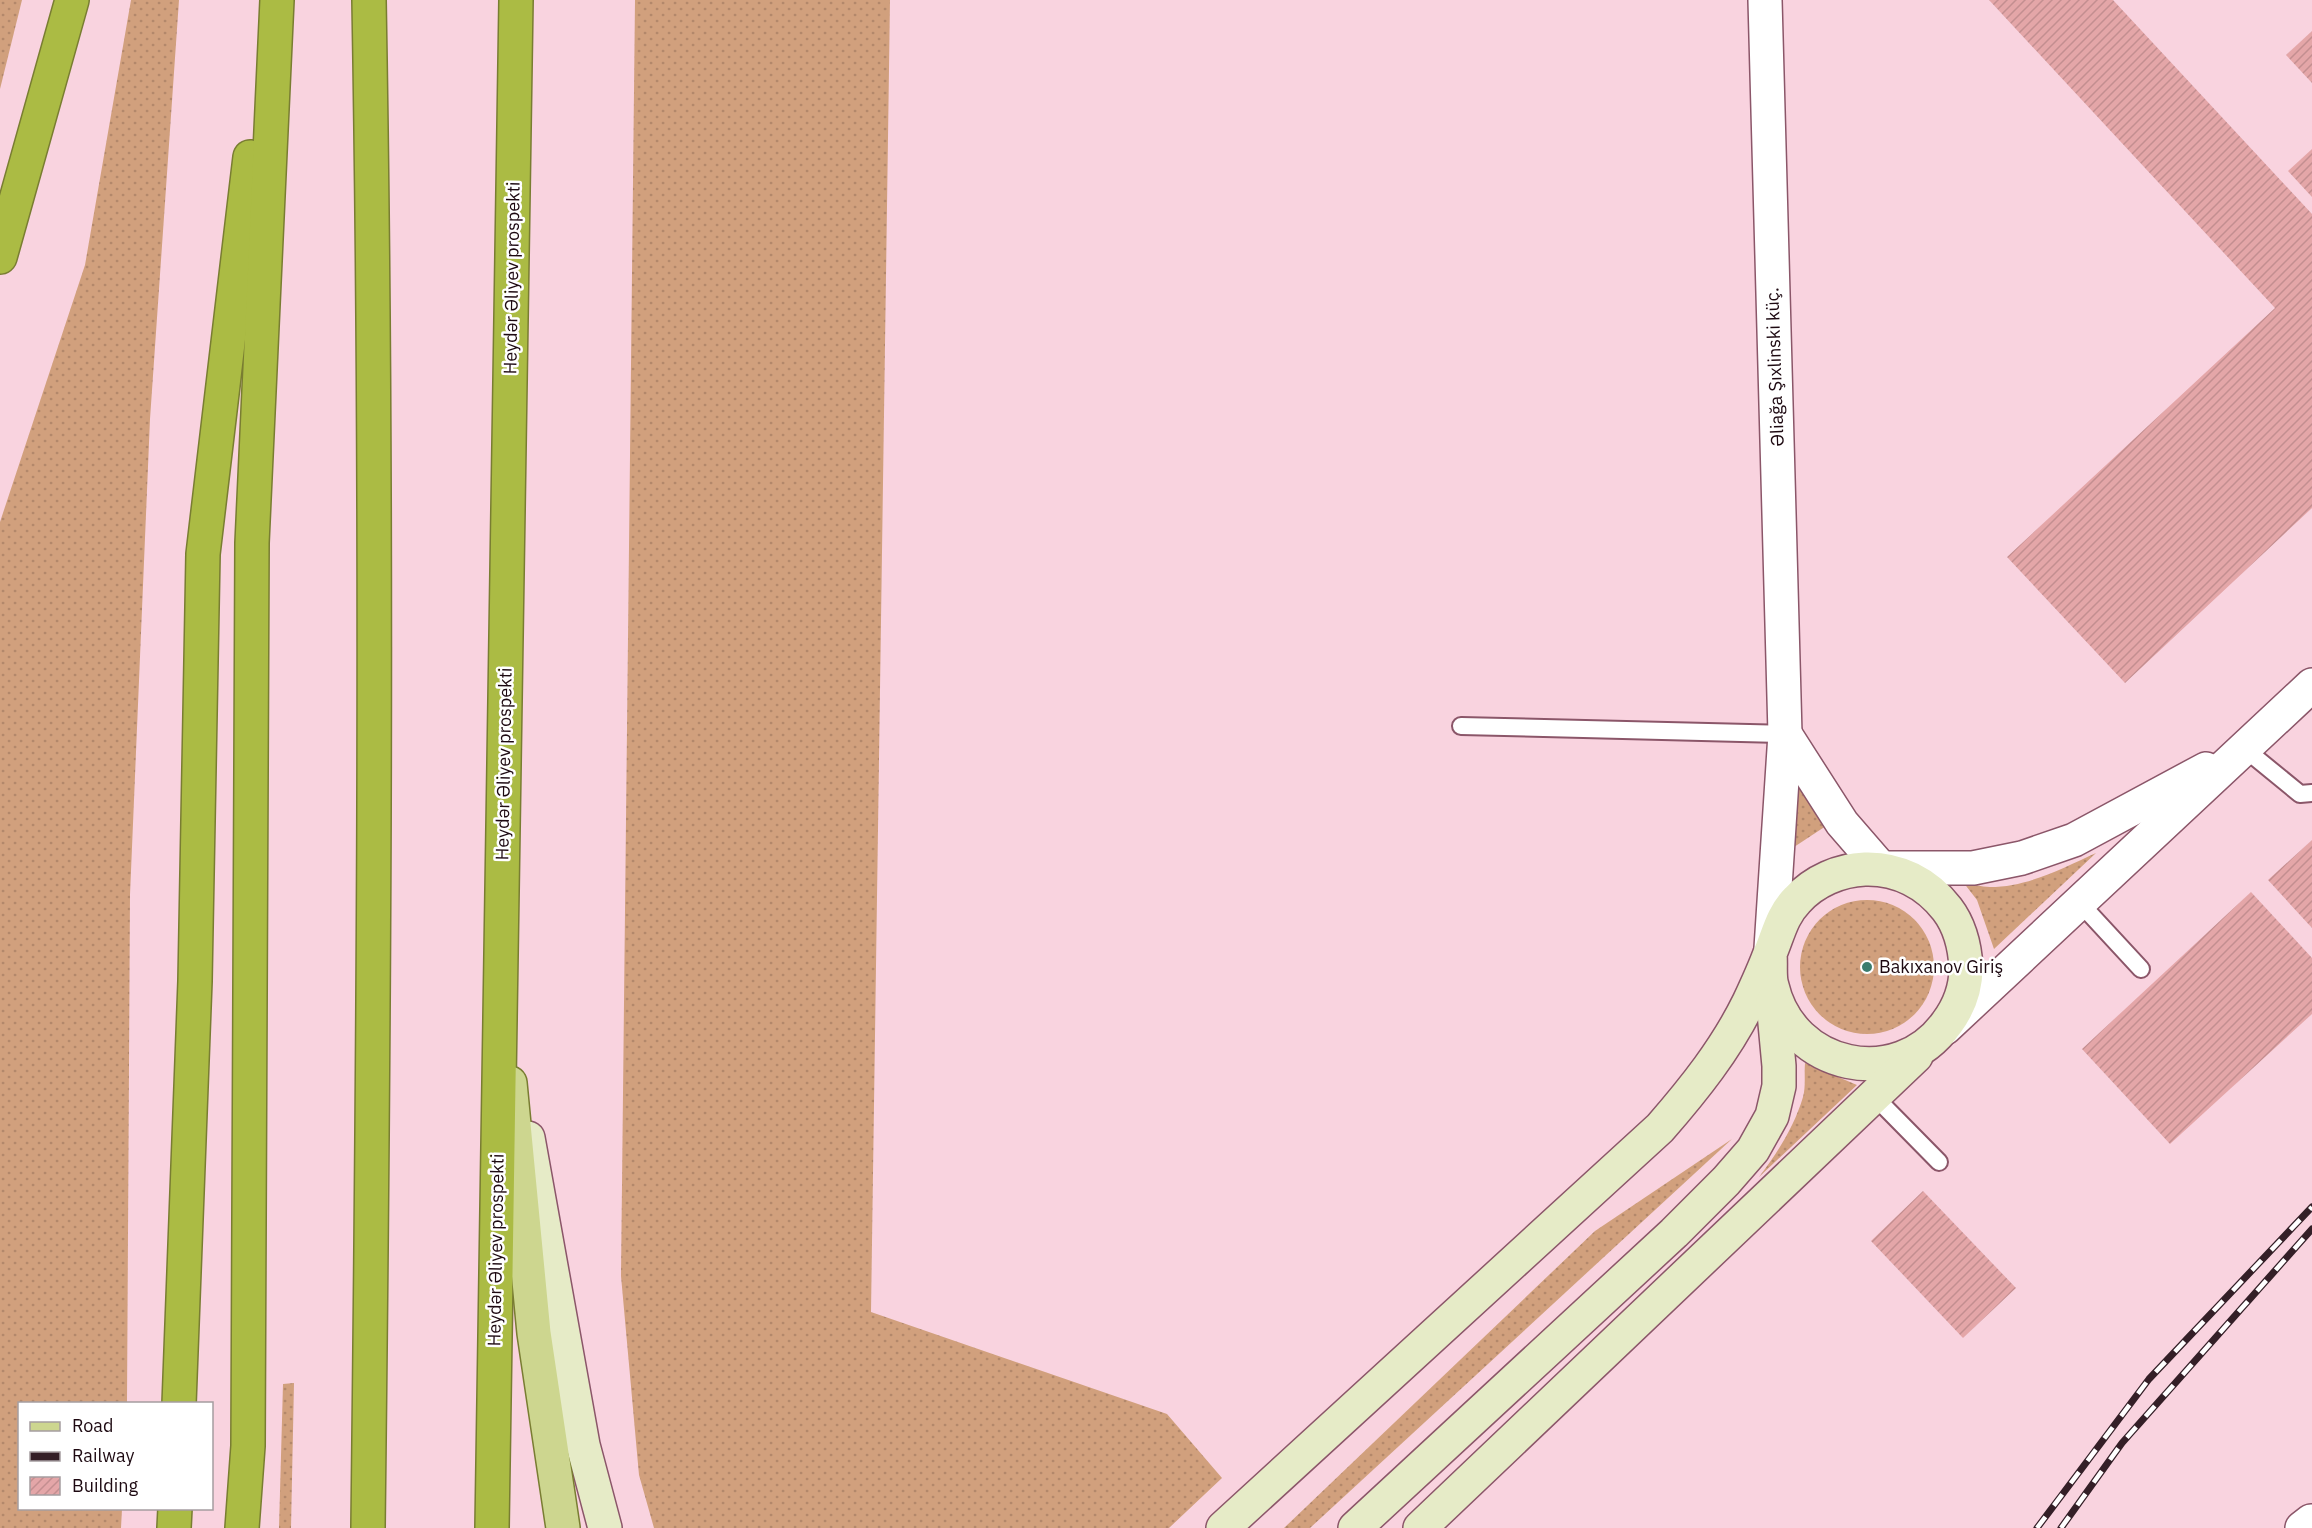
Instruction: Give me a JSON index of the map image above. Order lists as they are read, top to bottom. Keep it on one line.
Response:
{"streets":{"highway":["Heydər Əliyev prospekti"],"street":["Əliağa Şıxlinski küç."]},"places":["Bakıxanov Giriş"],"legend":["Road","Railway","Building"]}
